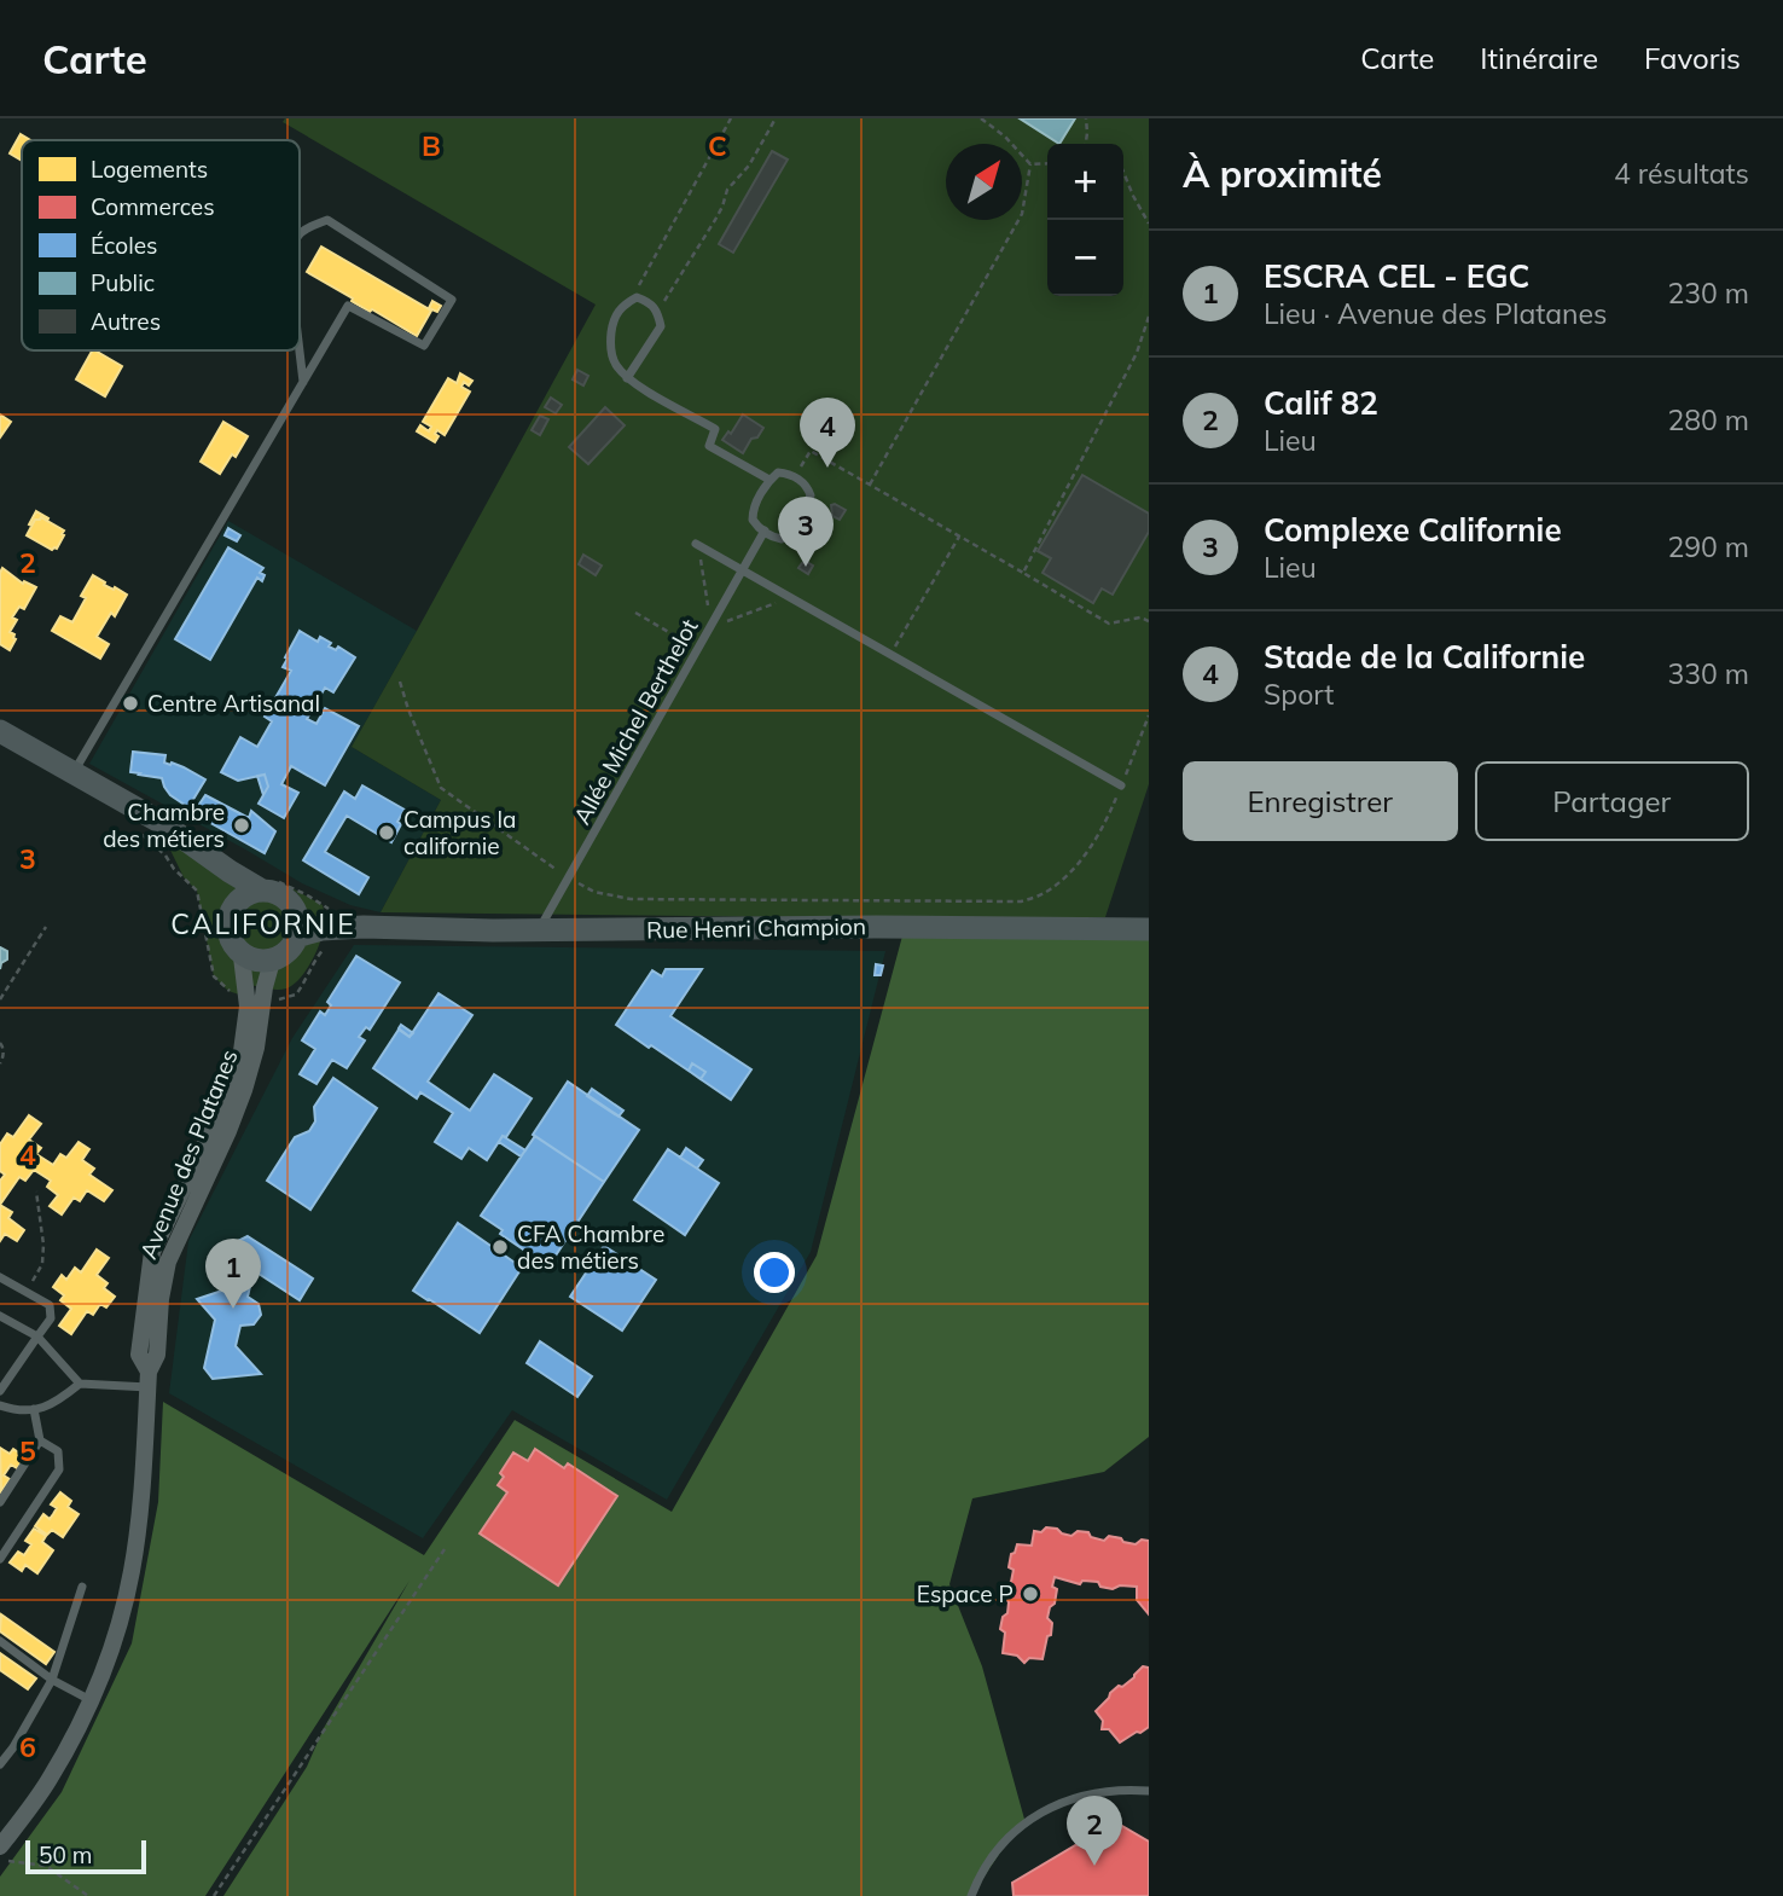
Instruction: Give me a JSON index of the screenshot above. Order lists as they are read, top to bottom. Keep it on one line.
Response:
{"streets":{"street":["Rue Henri Champion","Avenue des Platanes"],"lane":["Allée Michel Berthelot"]},"crossings":[["Allée Michel Berthelot","Rue Henri Champion"],["Rue Henri Champion","Avenue des Platanes"]],"districts":["CALIFORNIE"],"places":["Centre Artisanal","Chambre des métiers","Campus la californie","CFA Chambre des métiers","Espace P"],"legend":["Logements","Commerces","Écoles","Public","Autres"],"scale_bar":"50 m","north":"top right","page":{"header":"Carte","nav":["Carte","Itinéraire","Favoris"],"heading":["À proximité","4 résultats"],"map_buttons":["+","−"],"list":[{"mark":"1","name":"ESCRA CEL - EGC","note":"Lieu · Avenue des Platanes","value":"230 m"},{"mark":"2","name":"Calif 82","note":"Lieu","value":"280 m"},{"mark":"3","name":"Complexe Californie","note":"Lieu","value":"290 m"},{"mark":"4","name":"Stade de la Californie","note":"Sport","value":"330 m"}],"pins":["4","3","1","2"],"buttons":["Enregistrer","Partager"],"scale":"50 m"},"grid":{"columns":["B","C"],"rows":["2","3","4","5","6"]}}
